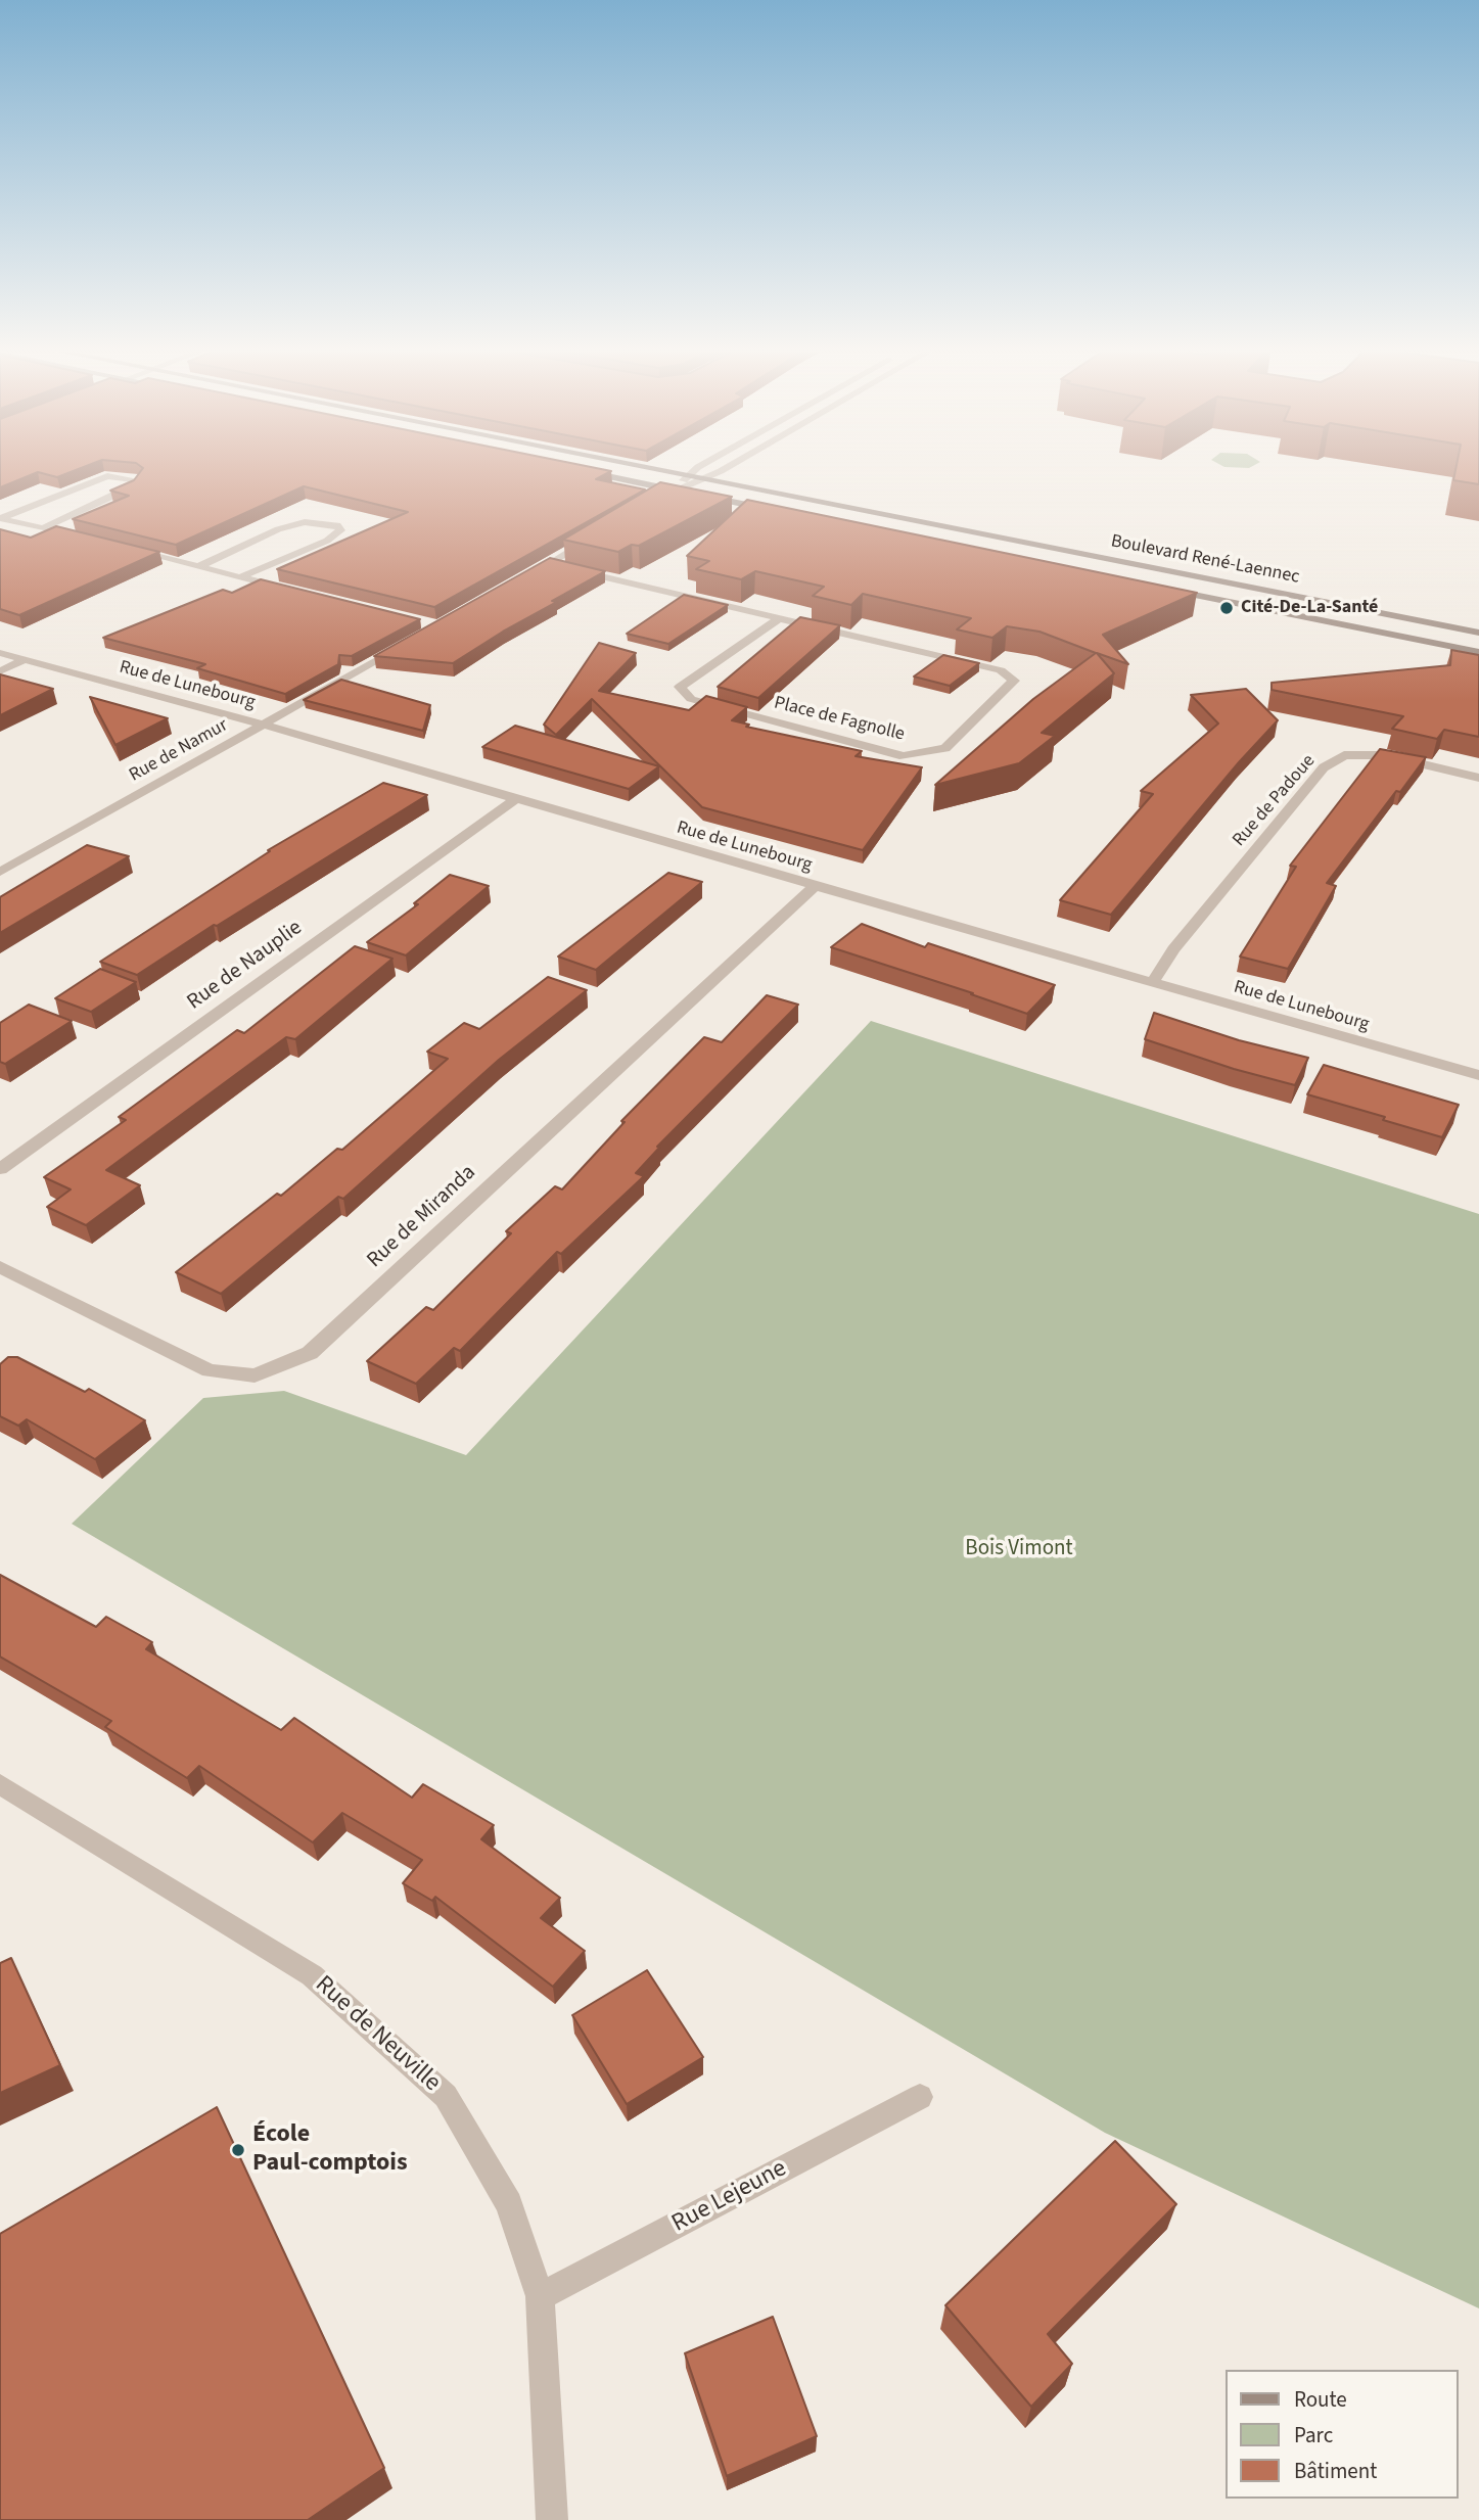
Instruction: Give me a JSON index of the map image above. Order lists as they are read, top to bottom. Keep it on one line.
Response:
{"streets":{"street":["Boulevard René-Laennec","Rue de Lunebourg","Place de Fagnolle","Rue de Namur","Rue de Padoue","Rue de Nauplie","Rue de Miranda","Rue de Neuville","Rue Lejeune"]},"crossings":[["Rue de Lunebourg","Rue de Namur"],["Rue de Lunebourg","Rue de Padoue"],["Rue de Lunebourg","Rue de Nauplie"],["Rue de Lunebourg","Rue de Miranda"],["Rue de Neuville","Rue Lejeune"]],"parks":["Bois Vimont"],"places":["Cité-De-La-Santé","École Paul-comptois"],"legend":["Route","Parc","Bâtiment"]}
